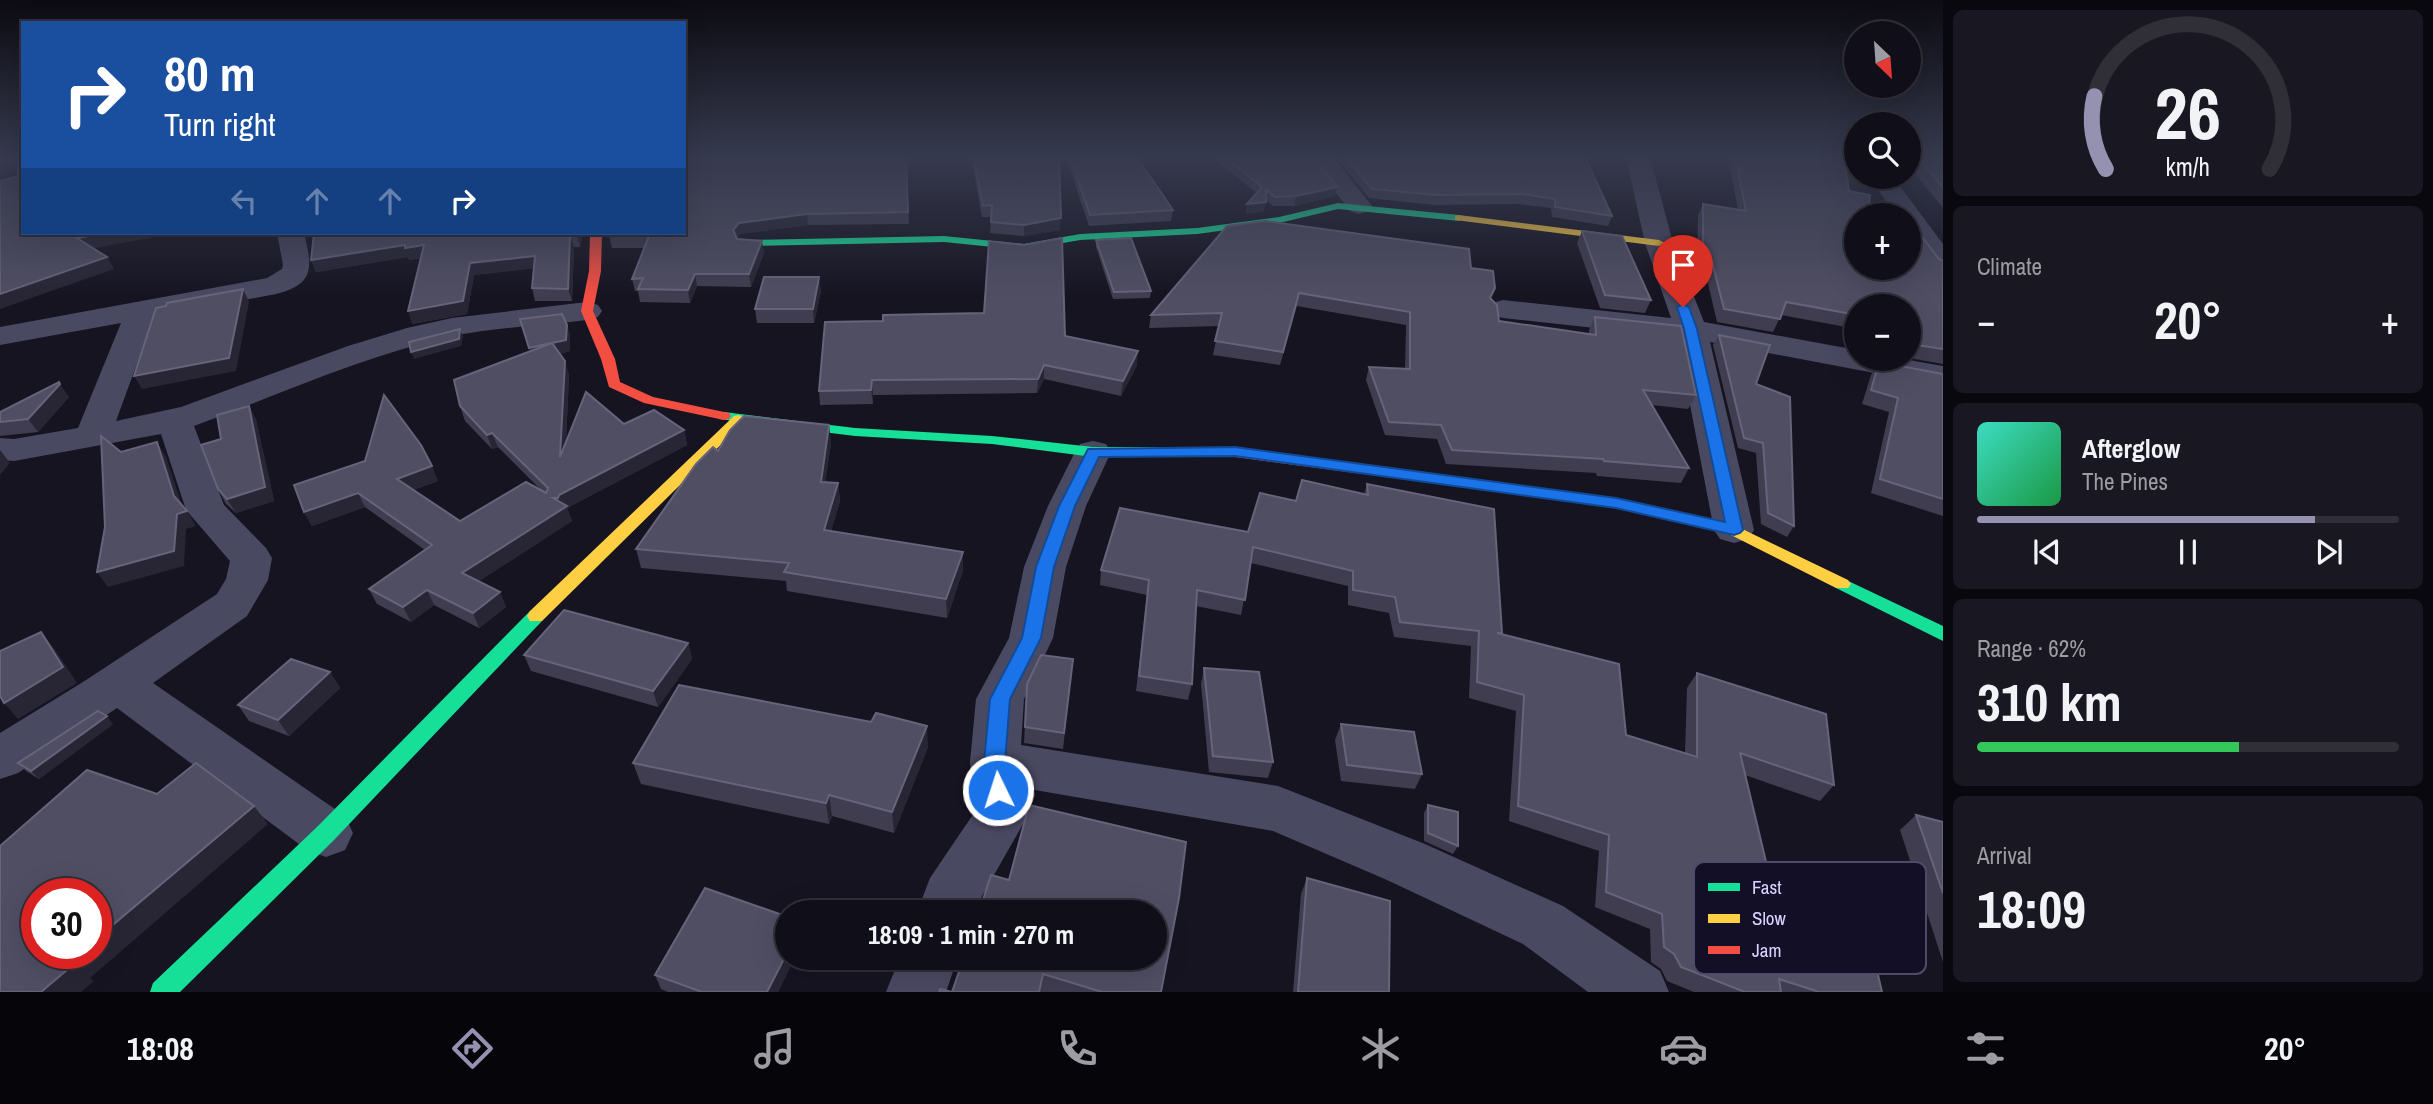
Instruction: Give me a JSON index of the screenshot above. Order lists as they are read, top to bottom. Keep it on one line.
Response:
{"legend":["Fast","Slow","Jam"],"north":"bottom right","page":{"map_buttons":["+","−"],"turn":["80 m","Turn right"],"tile":["Climate",["Range · 62%","310 km"],["Arrival","18:09"]],"heat":["−","20°","+"],"song":["Afterglow","The Pines"],"limit":"30","trip":"18:09 · 1 min · 270 m","tabs":["18:08","20°"],"gauge":["26","km/h"]}}
